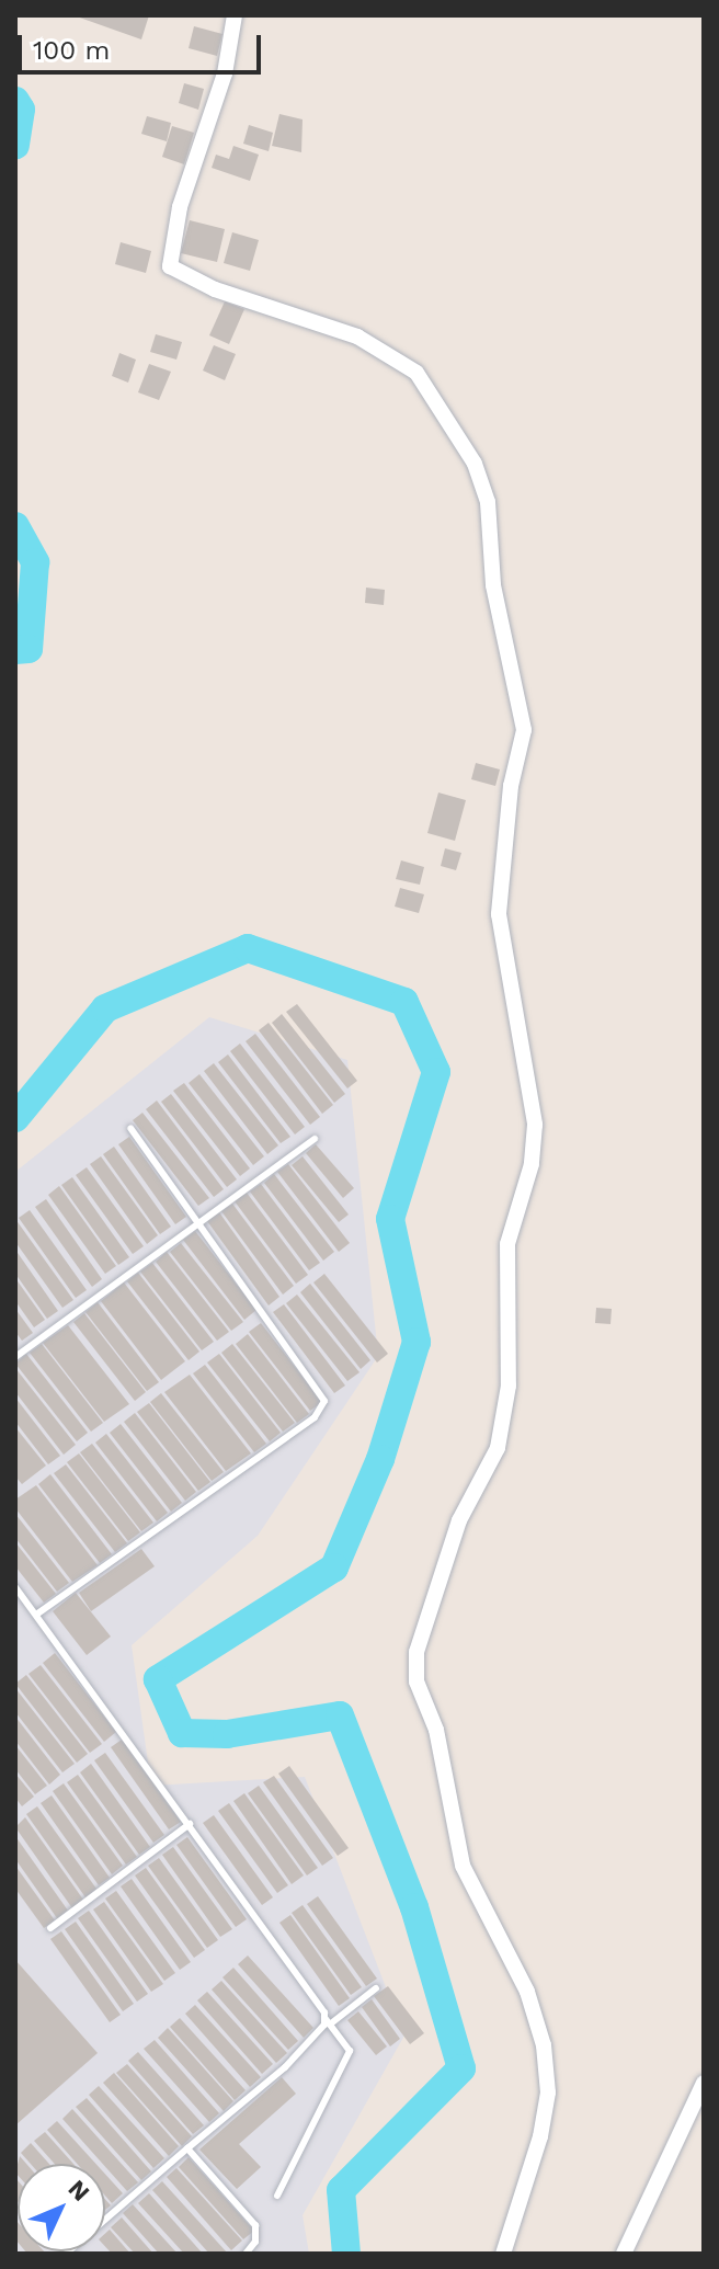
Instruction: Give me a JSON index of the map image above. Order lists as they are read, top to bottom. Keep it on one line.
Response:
{"scale_bar":"100 m","north":"top right"}
